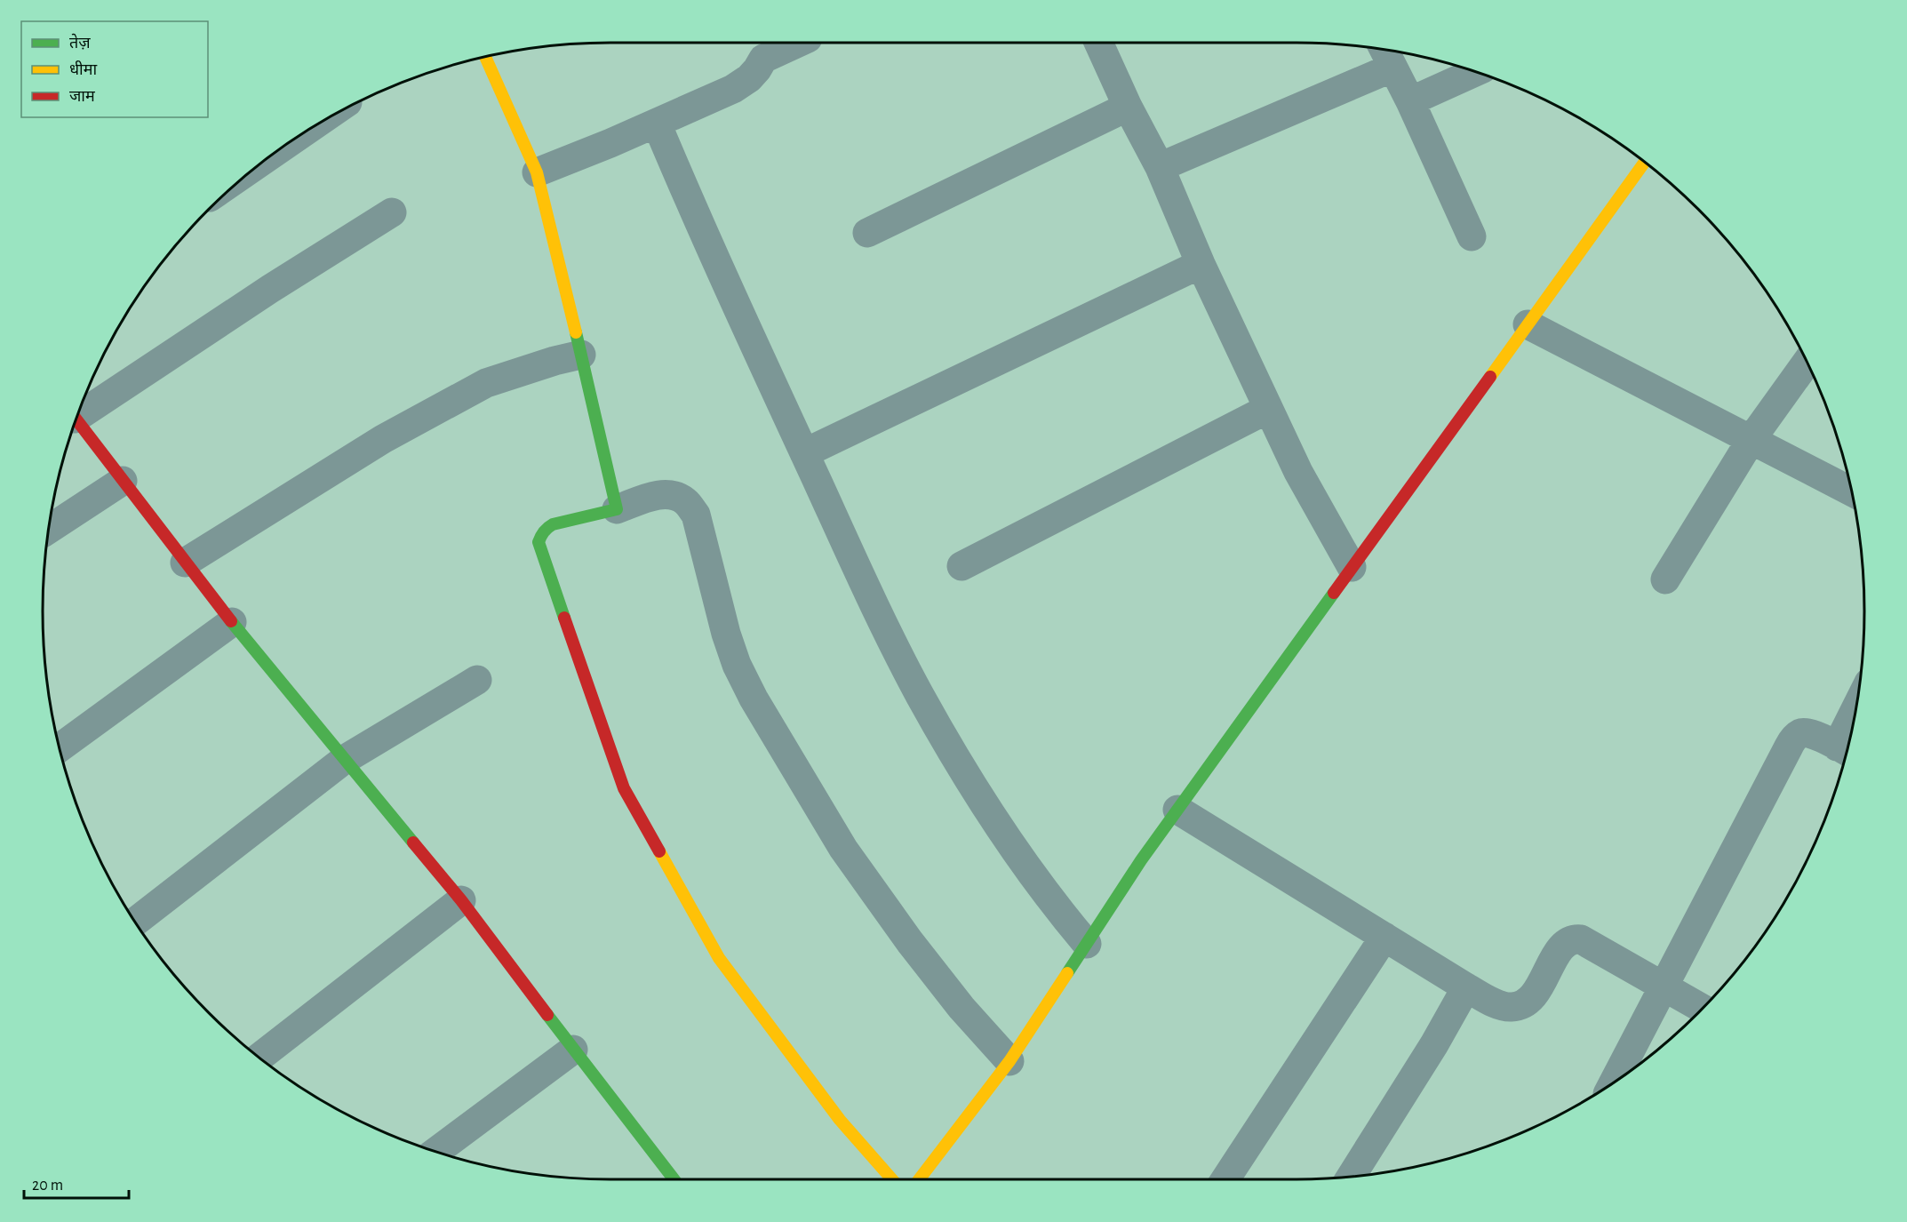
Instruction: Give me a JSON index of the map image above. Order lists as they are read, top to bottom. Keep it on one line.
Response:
{"legend":["तेज़","धीमा","जाम"],"scale_bar":"20 m"}
